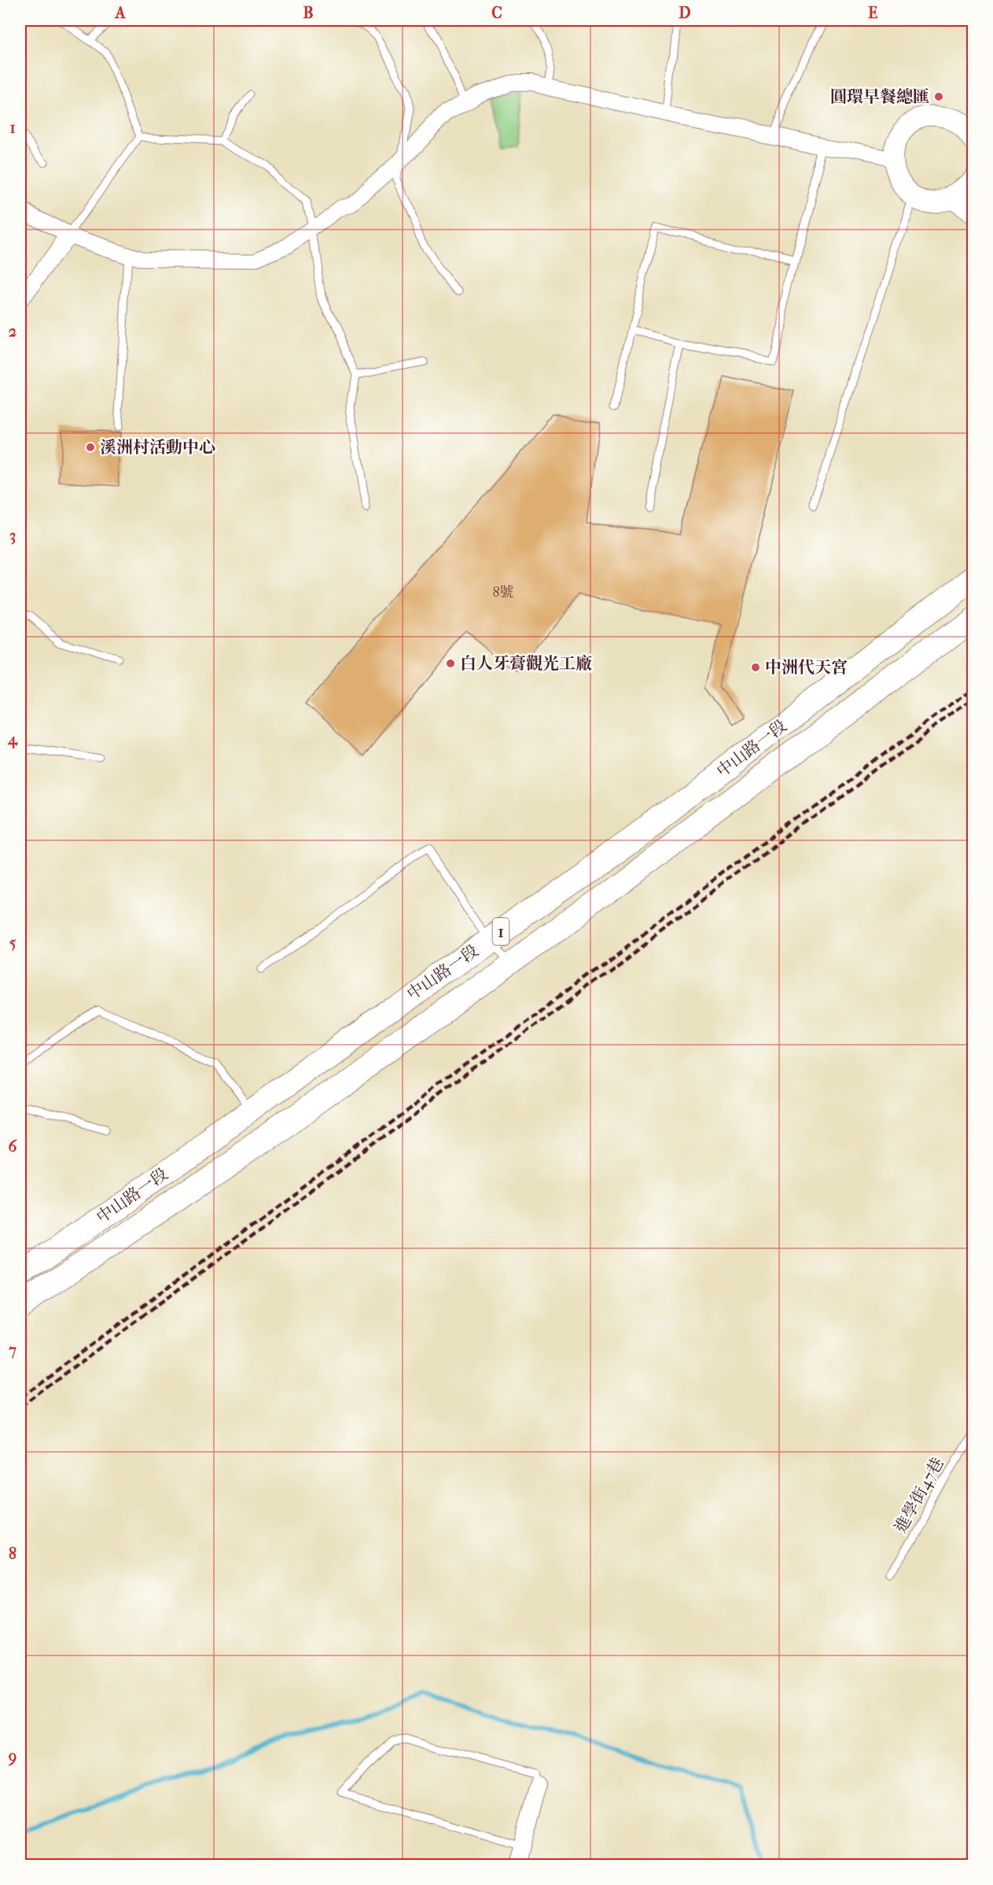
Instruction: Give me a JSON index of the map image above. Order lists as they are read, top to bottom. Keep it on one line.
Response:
{"streets":{"main road":["中山路一段","1"],"lane":["進學街47巷"]},"places":["圓環早餐總匯","溪洲村活動中心","白人牙膏觀光工廠","中洲代天宮"],"house_numbers":["8號"],"grid":{"columns":["A","B","C","D","E"],"rows":["1","2","3","4","5","6","7","8","9"]}}
